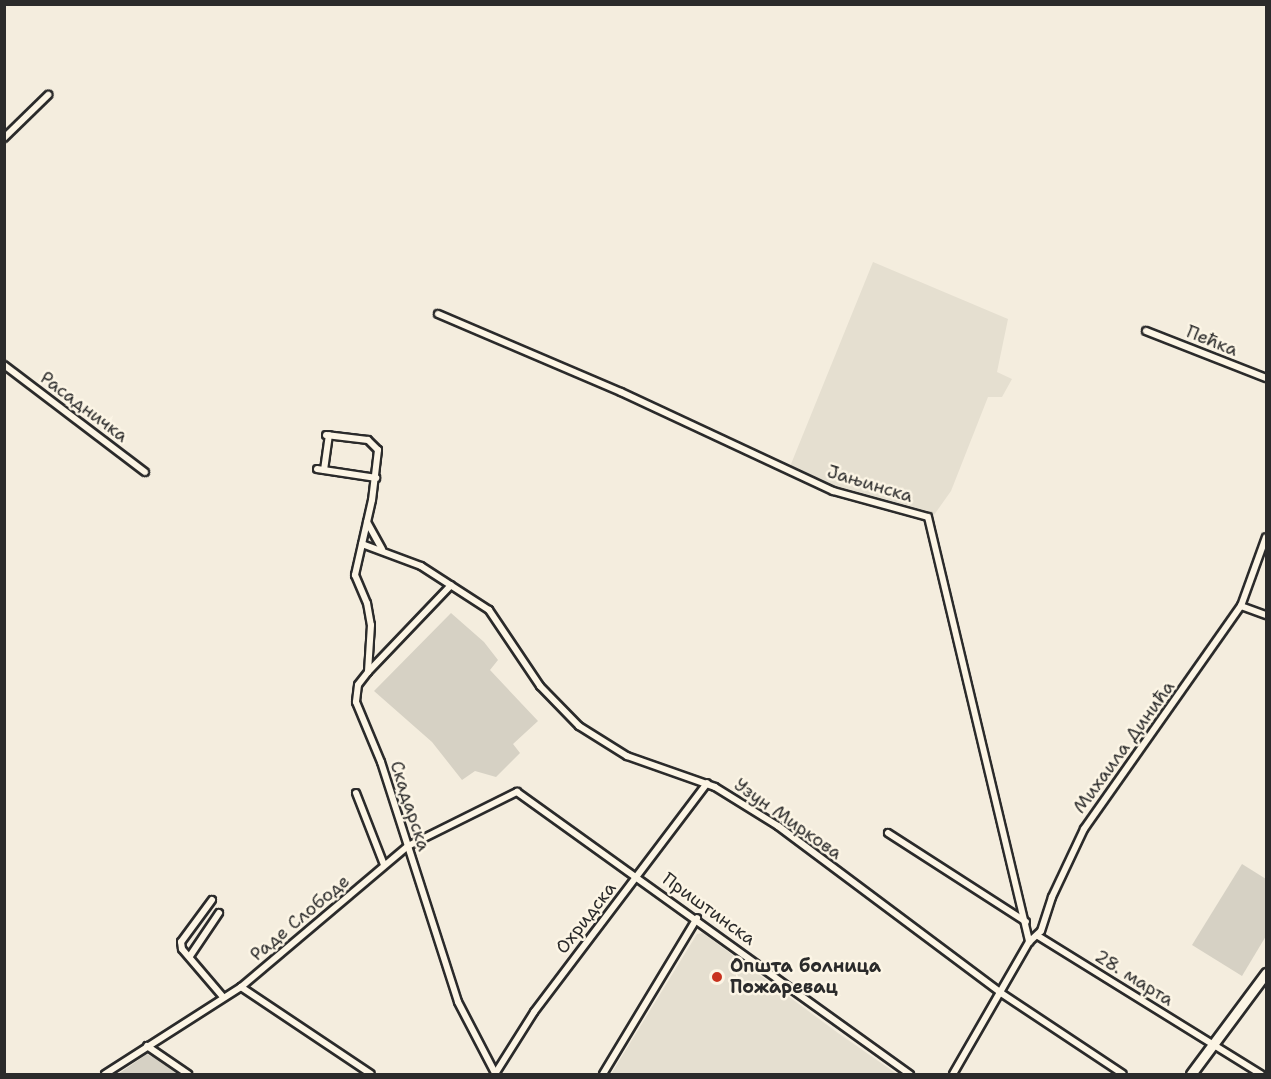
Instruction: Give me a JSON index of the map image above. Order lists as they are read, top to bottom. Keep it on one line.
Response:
{"streets":{"street":["Пећка","Расадничка","Јањинска","Михаила Динића","Скадарска","Узун Миркова","Приштинска","Раде Слободе","Охридска","28. марта"]},"crossings":[["Михаила Динића","28. марта"],["Скадарска","Узун Миркова"],["Скадарска","Раде Слободе"],["Скадарска","Охридска"],["Узун Миркова","Охридска"],["Приштинска","Раде Слободе"],["Приштинска","Охридска"]],"places":["Општа болница Пожаревац"]}
